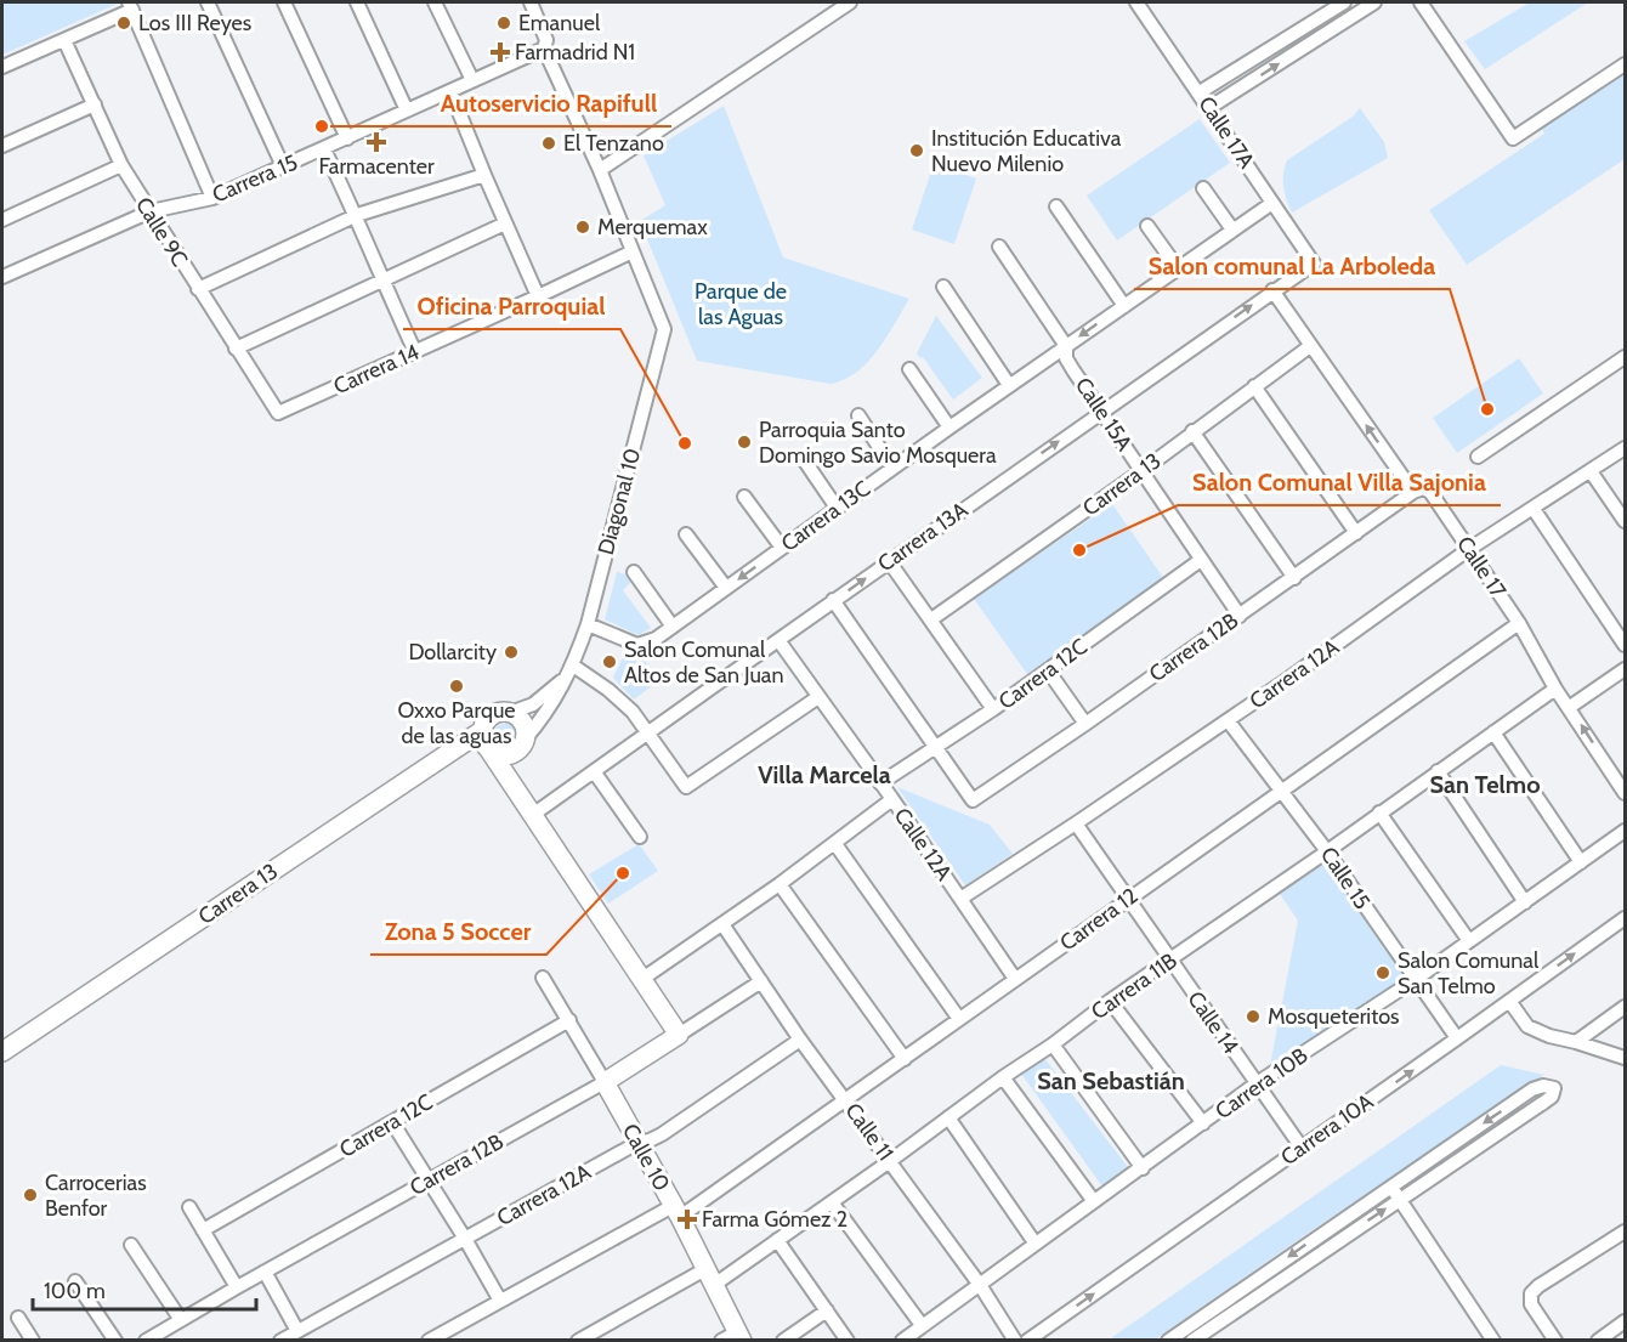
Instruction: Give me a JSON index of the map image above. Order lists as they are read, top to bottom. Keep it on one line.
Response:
{"streets":{"street":["Calle 17A","Carrera 15","Calle 9C","Carrera 14","Calle 15A","Carrera 13","Diagonal 10","Carrera 13C","Carrera 13A","Calle 17","Carrera 12B","Carrera 12C","Carrera 12A","Calle 12A","Calle 15","Carrera 12","Carrera 11B","Calle 14","Carrera 10B","Carrera 10A","Calle 11","Calle 10"]},"crossings":[["Calle 17A","Carrera 13C"],["Calle 17A","Carrera 13A"],["Carrera 15","Calle 9C"],["Calle 9C","Carrera 14"],["Carrera 14","Diagonal 10"],["Calle 15A","Carrera 13"],["Calle 15A","Carrera 13C"],["Calle 15A","Carrera 13A"],["Calle 15A","Carrera 12B"],["Calle 15A","Carrera 12C"],["Carrera 13","Diagonal 10"],["Carrera 13","Calle 17"],["Diagonal 10","Carrera 13C"],["Carrera 13A","Calle 17"],["Carrera 13A","Calle 12A"],["Calle 17","Carrera 12B"],["Calle 17","Carrera 12A"],["Calle 17","Carrera 12"],["Calle 17","Carrera 11B"],["Carrera 12B","Carrera 12C"],["Carrera 12B","Calle 11"],["Carrera 12B","Calle 10"],["Carrera 12C","Calle 12A"],["Carrera 12C","Calle 10"],["Carrera 12A","Calle 12A"],["Carrera 12A","Calle 15"],["Carrera 12A","Calle 14"],["Carrera 12A","Calle 11"],["Carrera 12A","Calle 10"],["Calle 12A","Carrera 12"],["Calle 15","Carrera 12"],["Calle 15","Carrera 11B"],["Calle 15","Carrera 10B"],["Calle 15","Carrera 10A"],["Carrera 12","Calle 14"],["Carrera 12","Calle 11"],["Carrera 12","Calle 10"],["Carrera 11B","Calle 14"],["Carrera 11B","Calle 11"],["Carrera 11B","Calle 10"],["Calle 14","Carrera 10B"],["Calle 14","Carrera 10A"],["Carrera 10B","Calle 11"]],"one_way":["Carrera 13A"],"districts":["Villa Marcela","San Telmo","San Sebastián"],"parks":["Parque de las Aguas"],"places":{"other":["Los III Reyes","Emanuel","Autoservicio Rapifull","El Tenzano","Institución Educativa Nuevo Milenio","Merquemax","Salon comunal La Arboleda","Parroquia Santo Domingo Savio Mosquera","Oficina Parroquial","Salon Comunal Villa Sajonia","Dollarcity","Salon Comunal Altos de San Juan","Oxxo Parque de las aguas","Zona 5 Soccer","Salon Comunal San Telmo","Mosqueteritos","Carrocerias Benfor"],"health":["Farmadrid N1","Farmacenter","Farma Gómez 2"]},"scale_bar":"100 m"}
